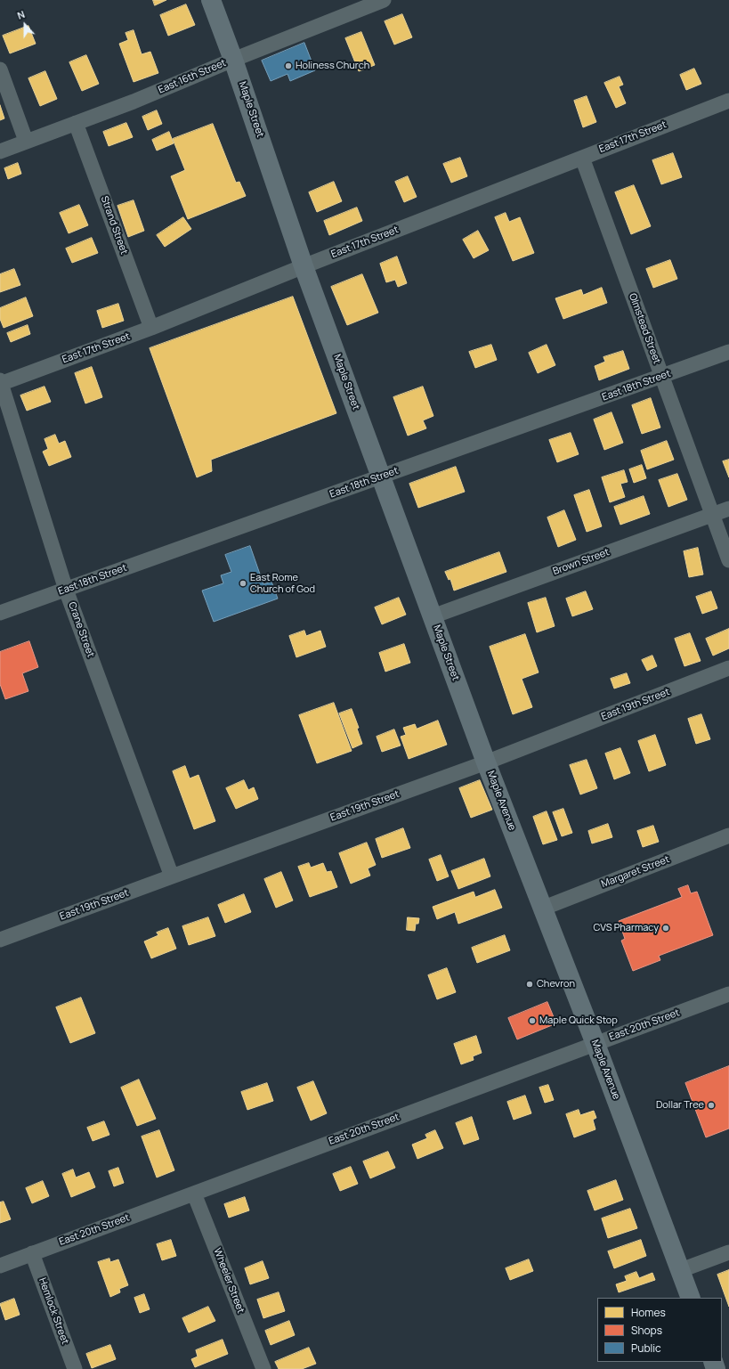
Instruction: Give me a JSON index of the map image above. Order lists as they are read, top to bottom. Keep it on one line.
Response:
{"streets":{"main road":["Maple Street","Maple Avenue"],"street":["East 16th Street","East 17th Street","Strand Street","Olmstead Street","East 18th Street","Brown Street","Crane Street","East 19th Street","Margaret Street","East 20th Street","Wheeler Street","Hemlock Street"]},"crossings":[["East 16th Street","Maple Street"],["East 16th Street","Strand Street"],["Maple Street","East 17th Street"],["Maple Street","East 18th Street"],["Maple Street","Brown Street"],["Maple Street","East 19th Street"],["Maple Street","Maple Avenue"],["East 17th Street","Strand Street"],["East 17th Street","Olmstead Street"],["East 17th Street","Crane Street"],["Olmstead Street","East 18th Street"],["Olmstead Street","Brown Street"],["East 18th Street","Crane Street"],["Crane Street","East 19th Street"],["East 19th Street","Maple Avenue"],["Maple Avenue","Margaret Street"],["Maple Avenue","East 20th Street"],["East 20th Street","Wheeler Street"],["East 20th Street","Hemlock Street"]],"places":["Holiness Church","East Rome Church of God","CVS Pharmacy","Chevron","Maple Quick Stop","Dollar Tree"],"legend":["Homes","Shops","Public"],"north":"top"}
